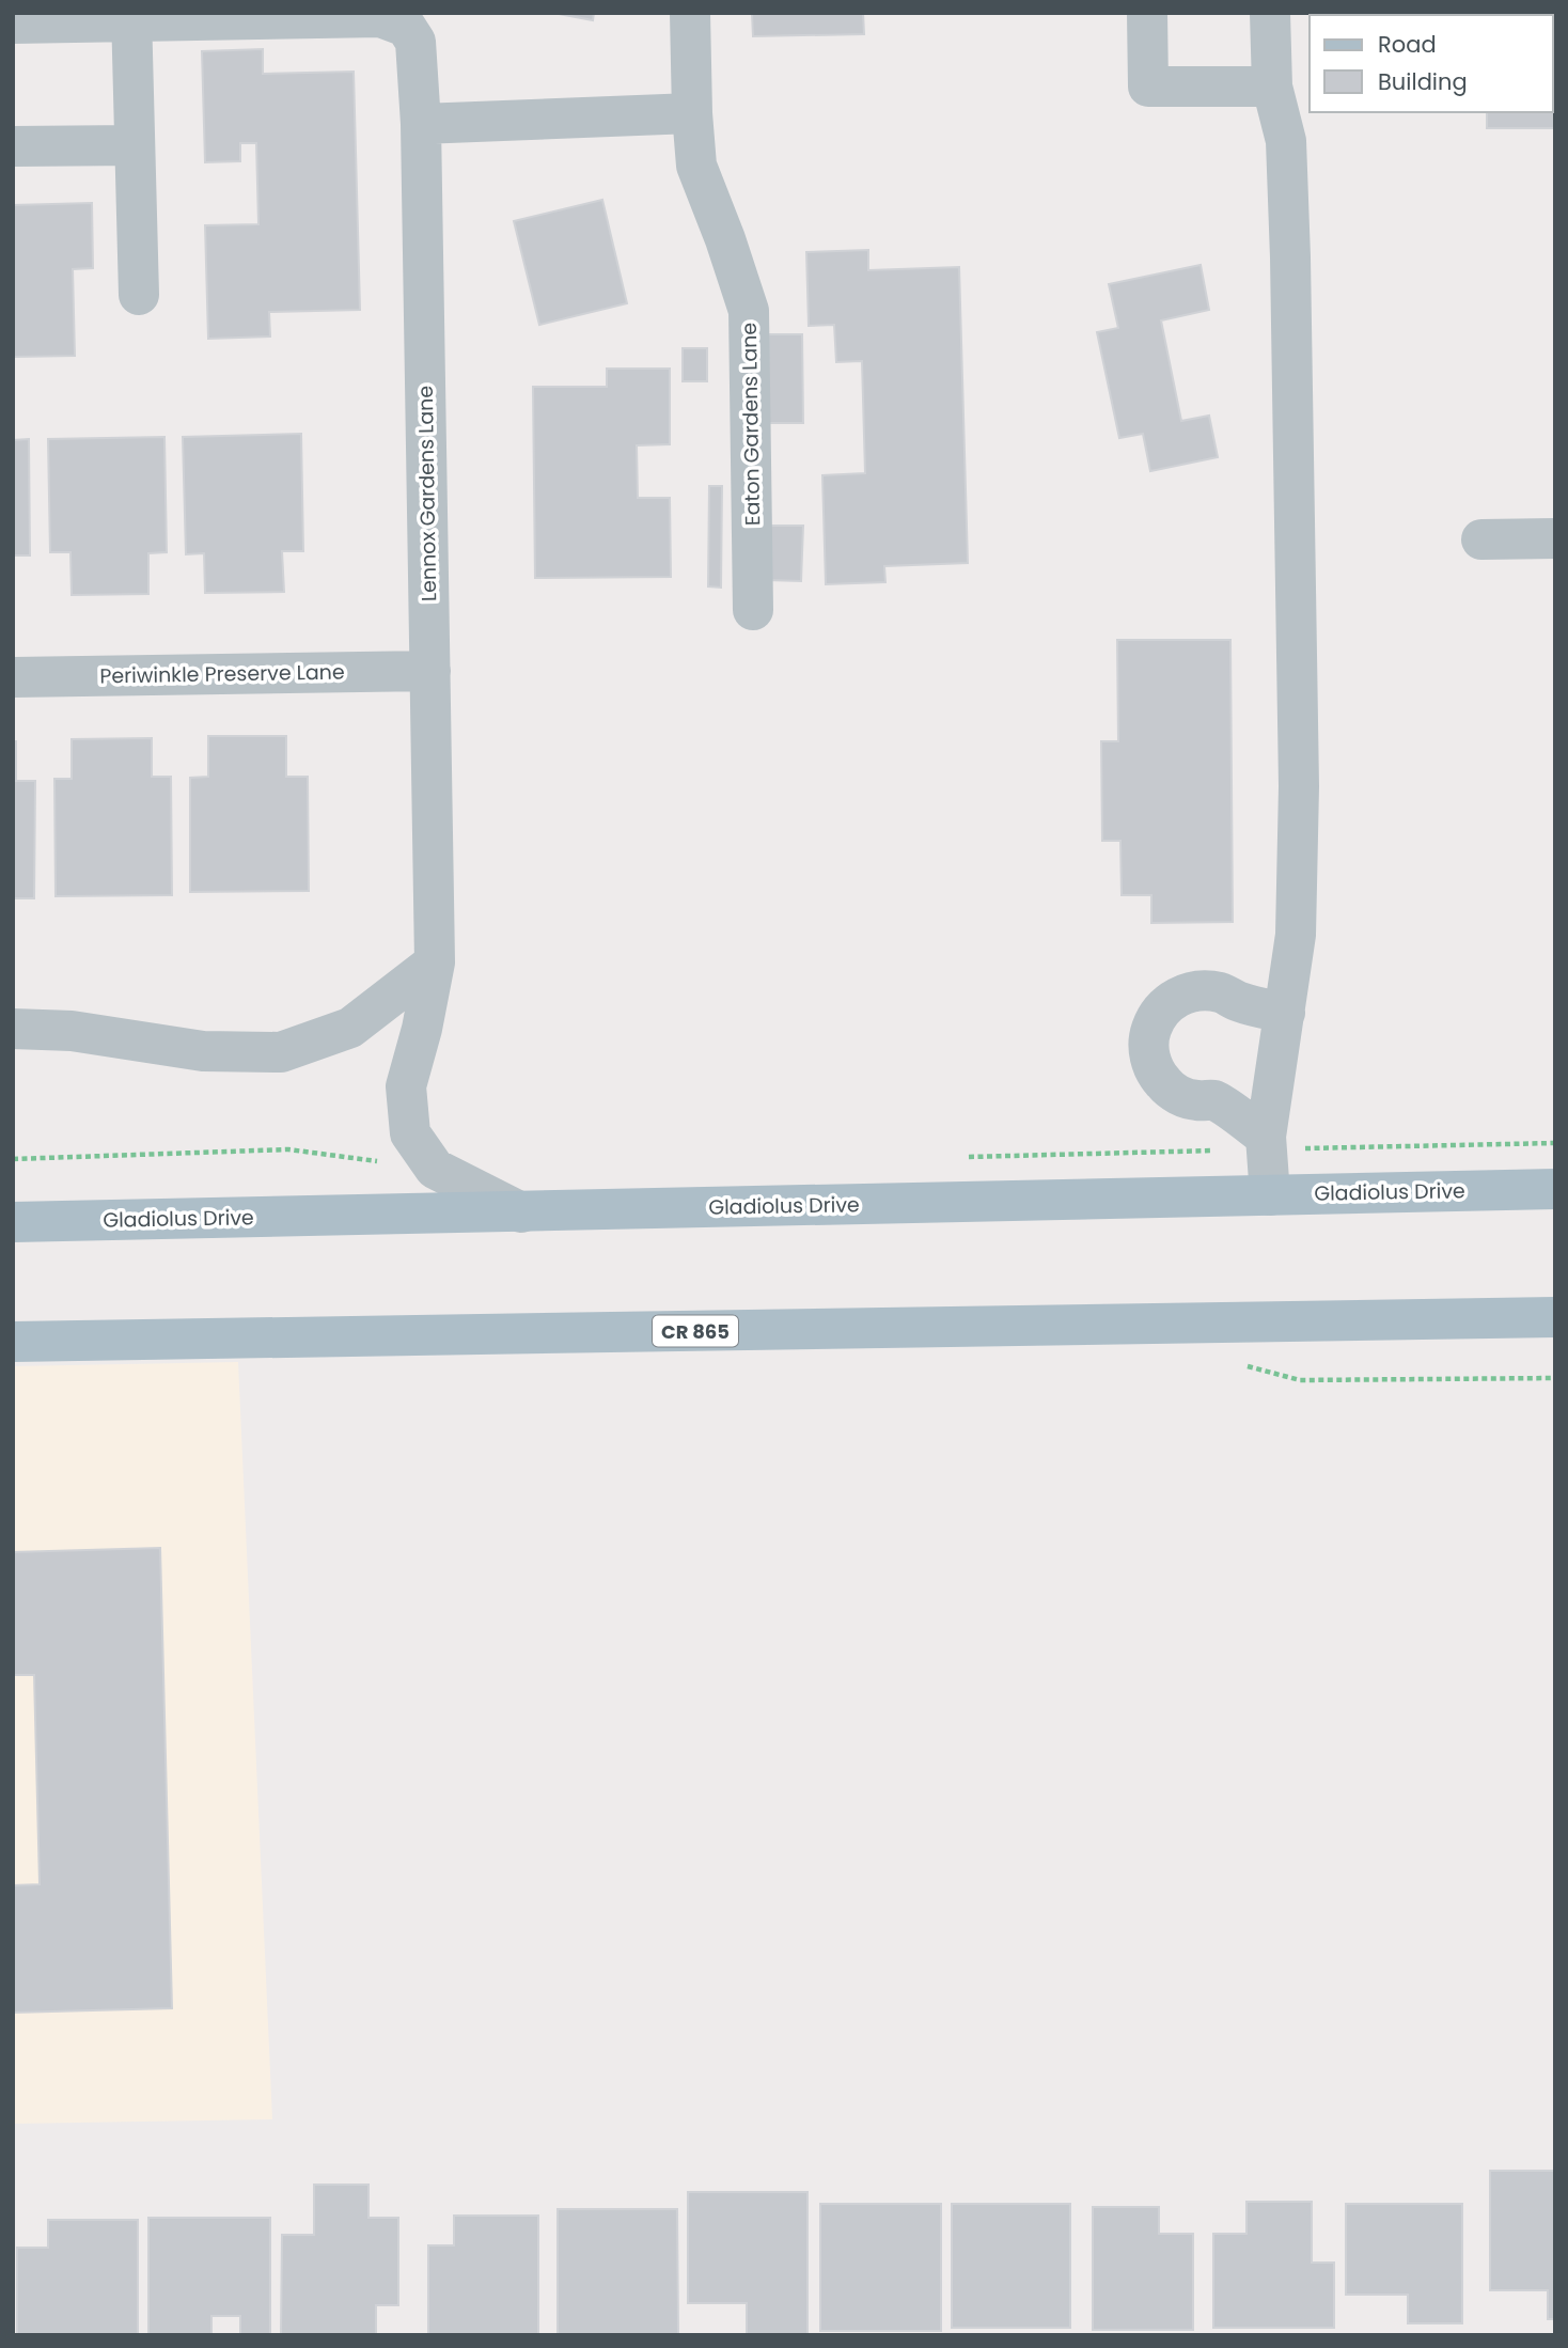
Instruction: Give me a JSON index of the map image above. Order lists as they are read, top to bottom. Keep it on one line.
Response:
{"streets":{"main road":["Gladiolus Drive","CR 865"],"street":["Eaton Gardens Lane","Lennox Gardens Lane","Periwinkle Preserve Lane"]},"crossings":[["Lennox Gardens Lane","Periwinkle Preserve Lane"],["Lennox Gardens Lane","Gladiolus Drive"]],"legend":["Road","Building"]}
